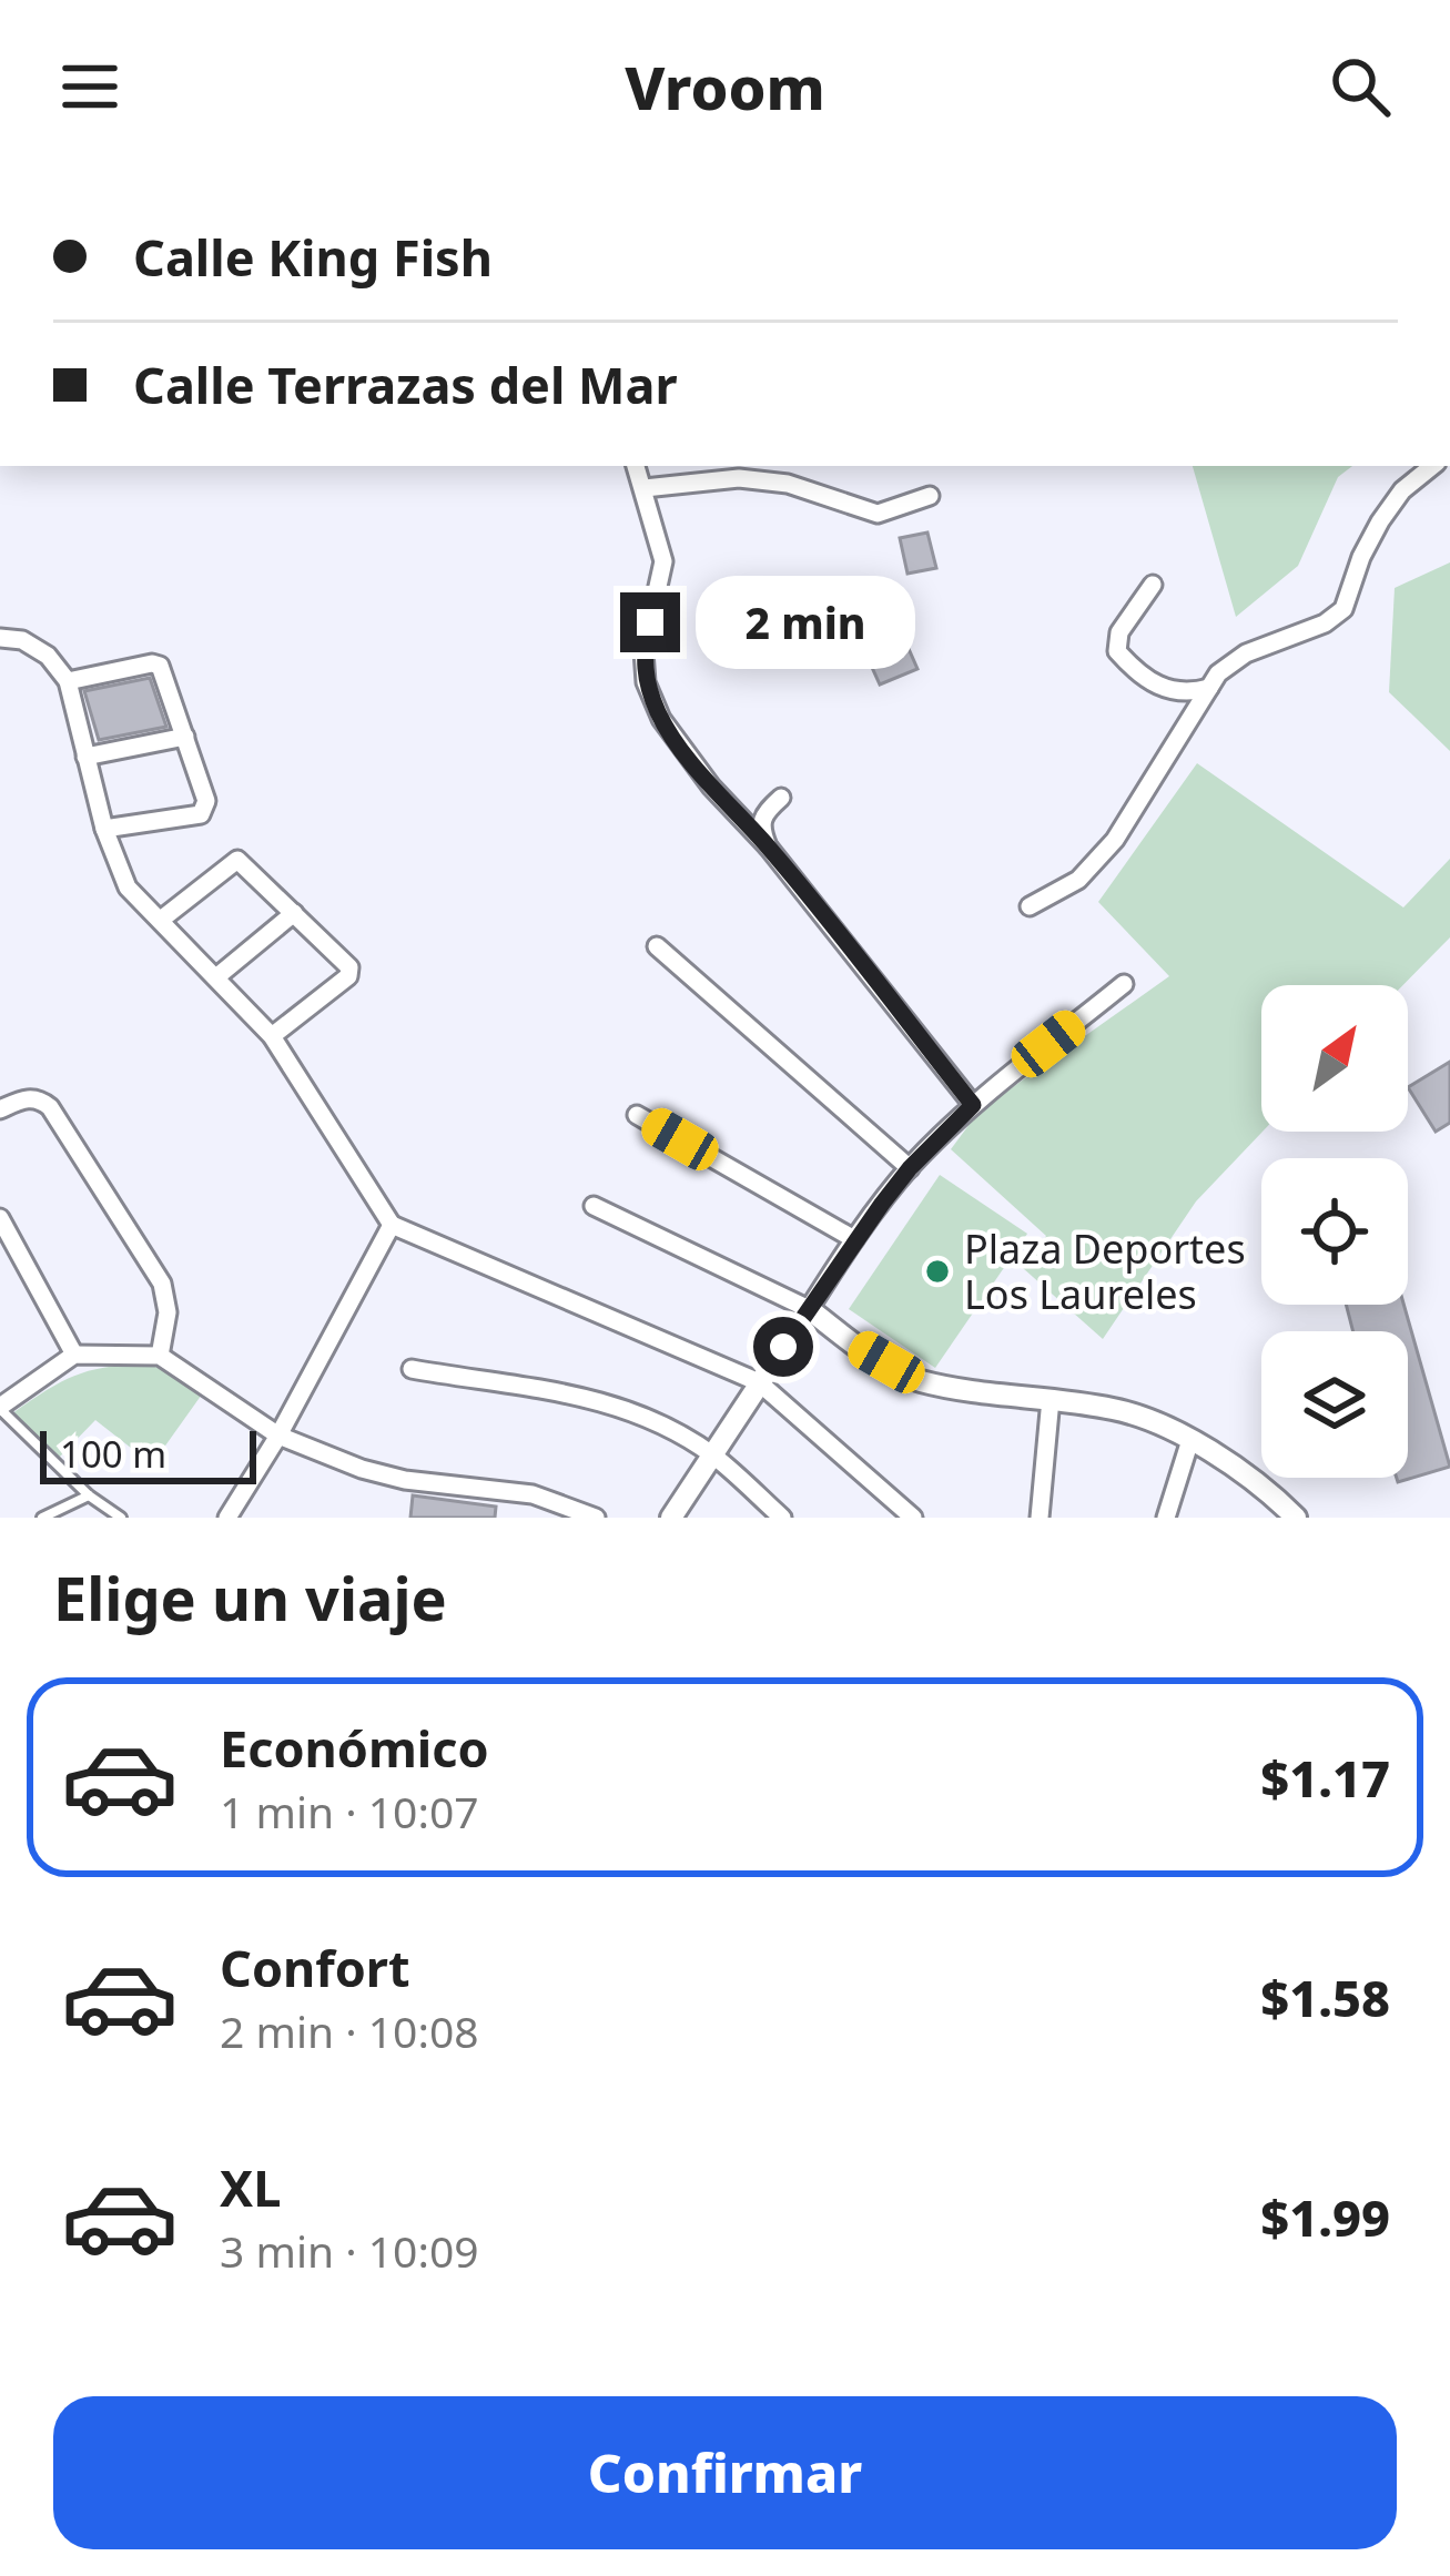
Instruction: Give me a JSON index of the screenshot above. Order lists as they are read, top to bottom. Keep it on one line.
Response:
{"places":["Plaza Deportes Los Laureles"],"scale_bar":"100 m","north":"top right","page":{"header":"Vroom","banner":["Calle King Fish","Calle Terrazas del Mar"],"bubble":"2 min","scale":"100 m","heading":"Elige un viaje","list":[{"name":"Económico","note":"1 min · 10:07","value":"$1.17"},{"name":"Confort","note":"2 min · 10:08","value":"$1.58"},{"name":"XL","note":"3 min · 10:09","value":"$1.99"}],"buttons":"Confirmar"}}
